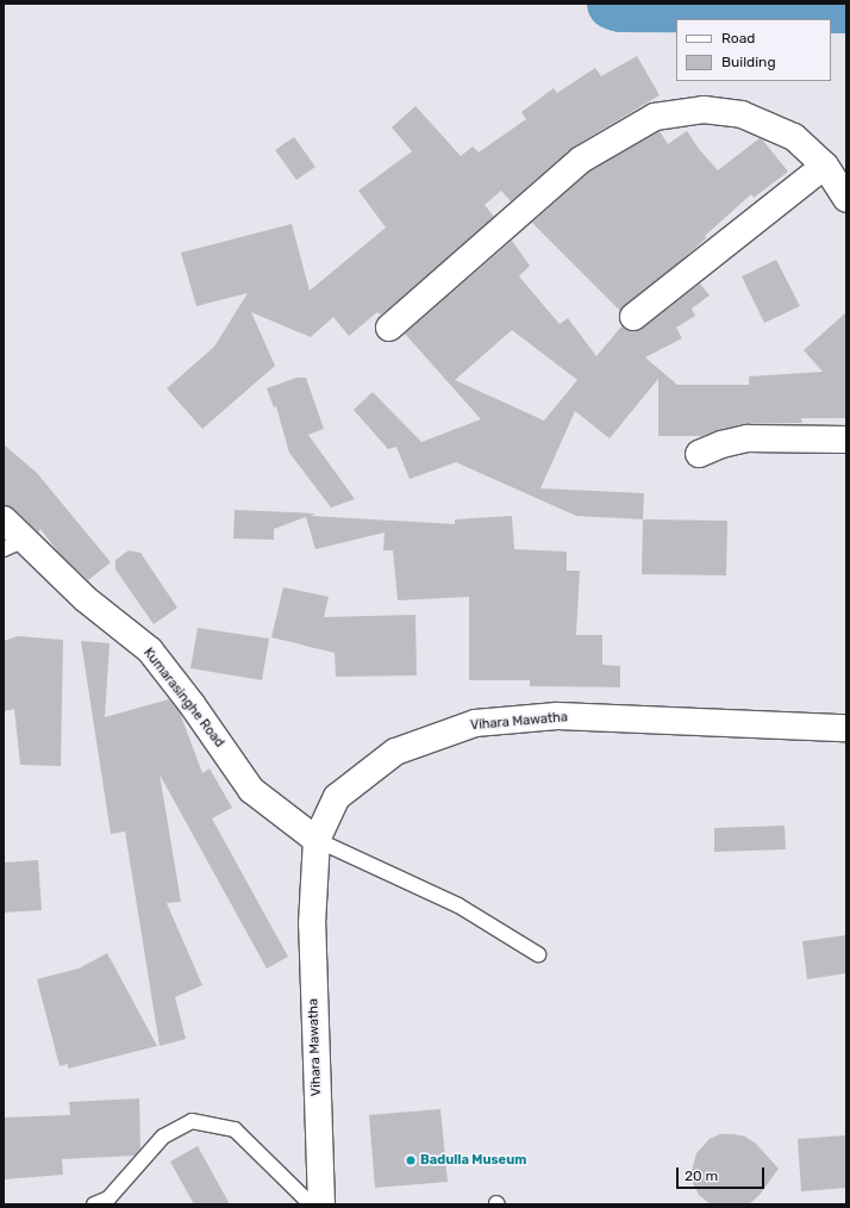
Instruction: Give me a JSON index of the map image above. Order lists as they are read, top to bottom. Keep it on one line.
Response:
{"streets":{"street":["Kumarasinghe Road","Vihara Mawatha"]},"crossings":[["Kumarasinghe Road","Vihara Mawatha"]],"places":["Badulla Museum"],"legend":["Road","Building"],"scale_bar":"20 m"}
